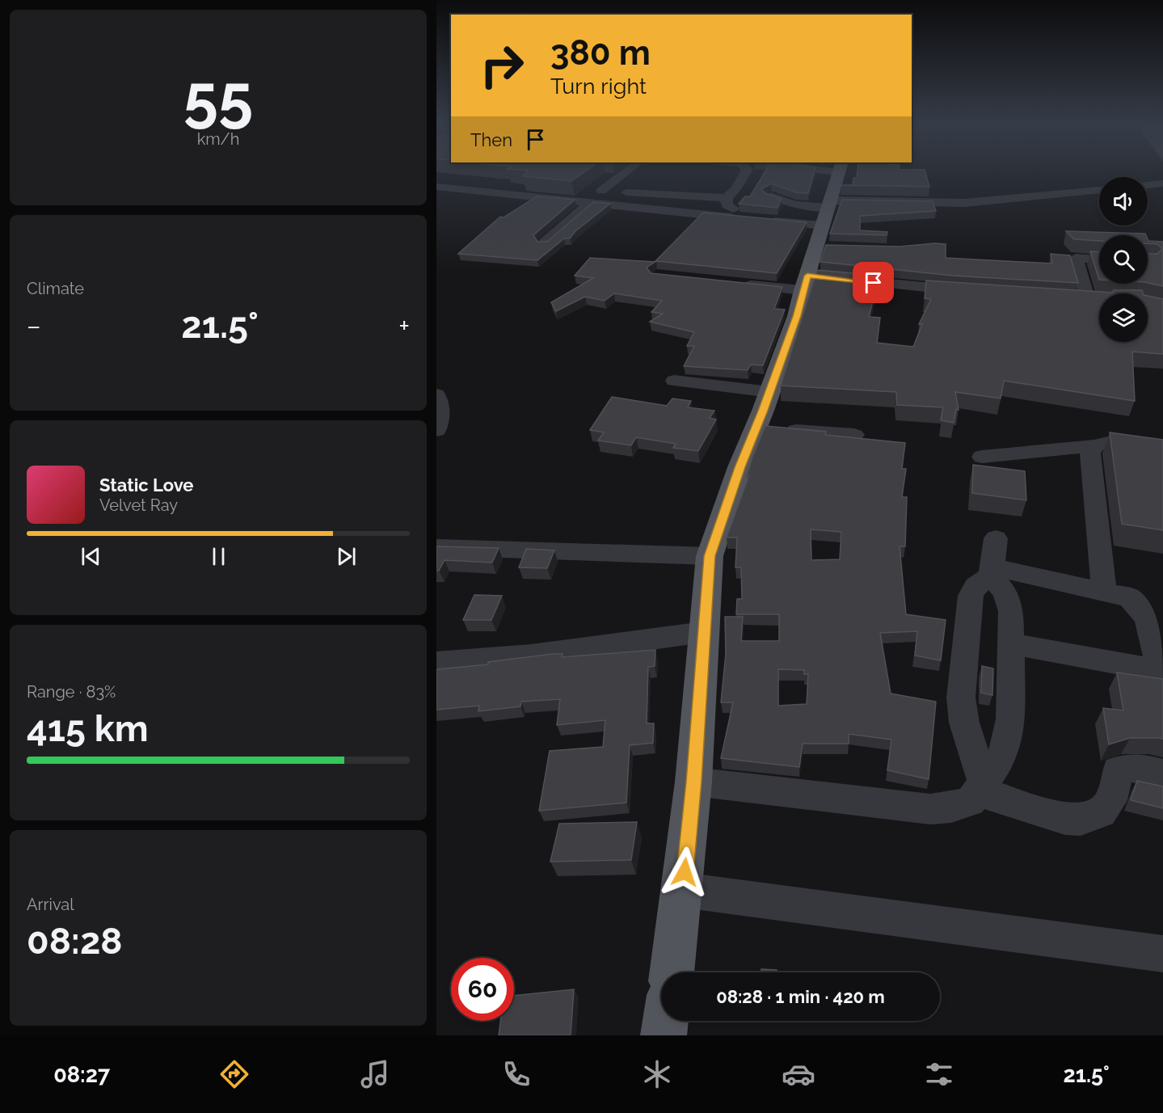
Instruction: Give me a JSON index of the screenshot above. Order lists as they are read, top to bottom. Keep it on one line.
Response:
{"page":{"tile":[["55","km/h"],"Climate",["Range · 83%","415 km"],["Arrival","08:28"]],"turn":["380 m","Turn right"],"then":"Then","heat":["−","21.5°","+"],"song":["Static Love","Velvet Ray"],"limit":"60","trip":"08:28 · 1 min · 420 m","tabs":["08:27","21.5°"]}}
